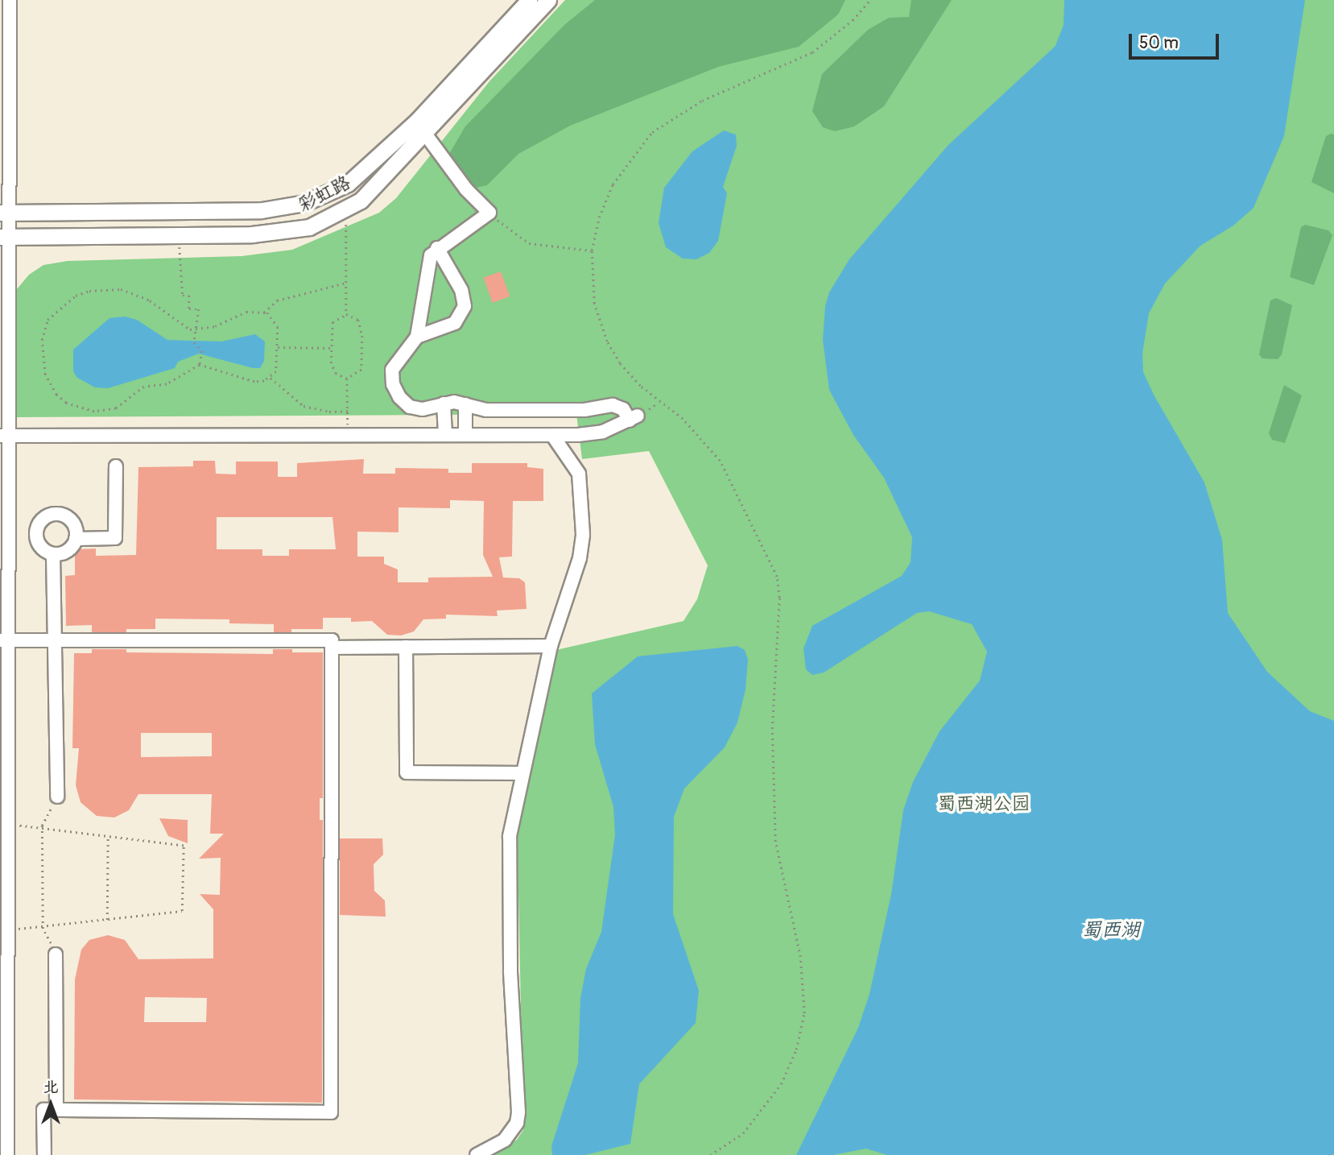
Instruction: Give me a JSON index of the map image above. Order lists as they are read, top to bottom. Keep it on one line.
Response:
{"streets":{"main road":["彩虹路"]},"water":["蜀西湖"],"parks":["蜀西湖公园"],"scale_bar":"50 m","north":"top"}
